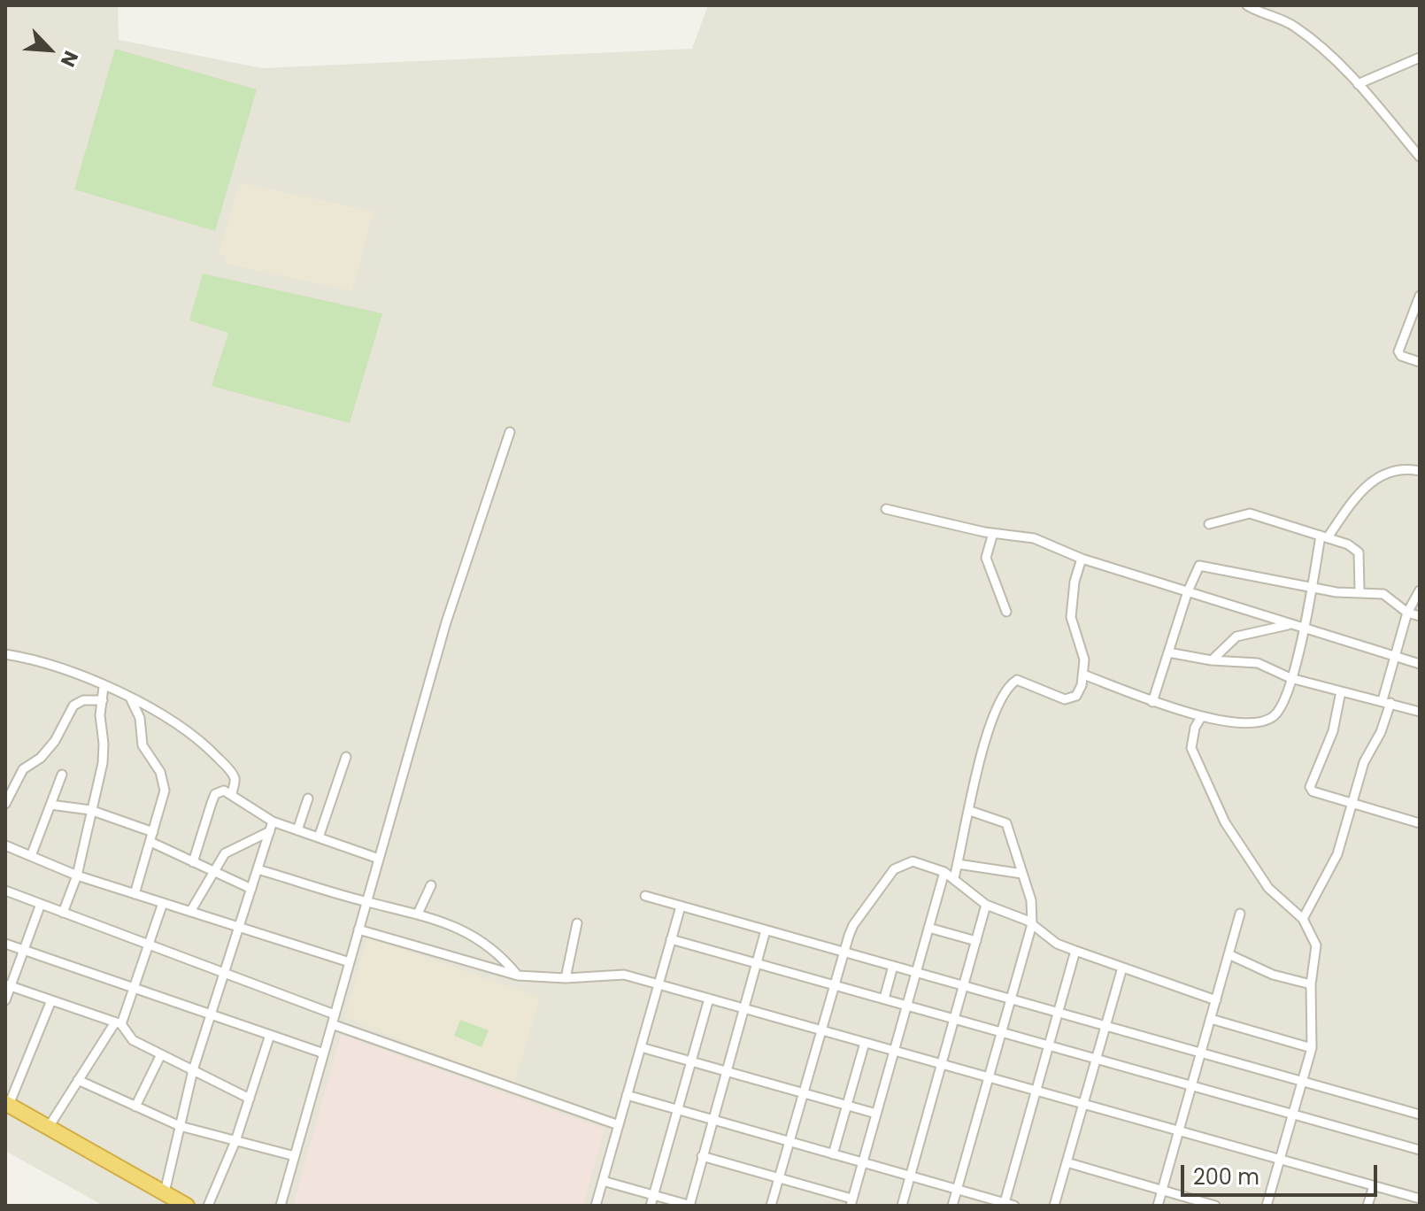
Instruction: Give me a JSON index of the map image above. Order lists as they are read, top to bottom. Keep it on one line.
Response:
{"scale_bar":"200 m","north":"bottom right"}
